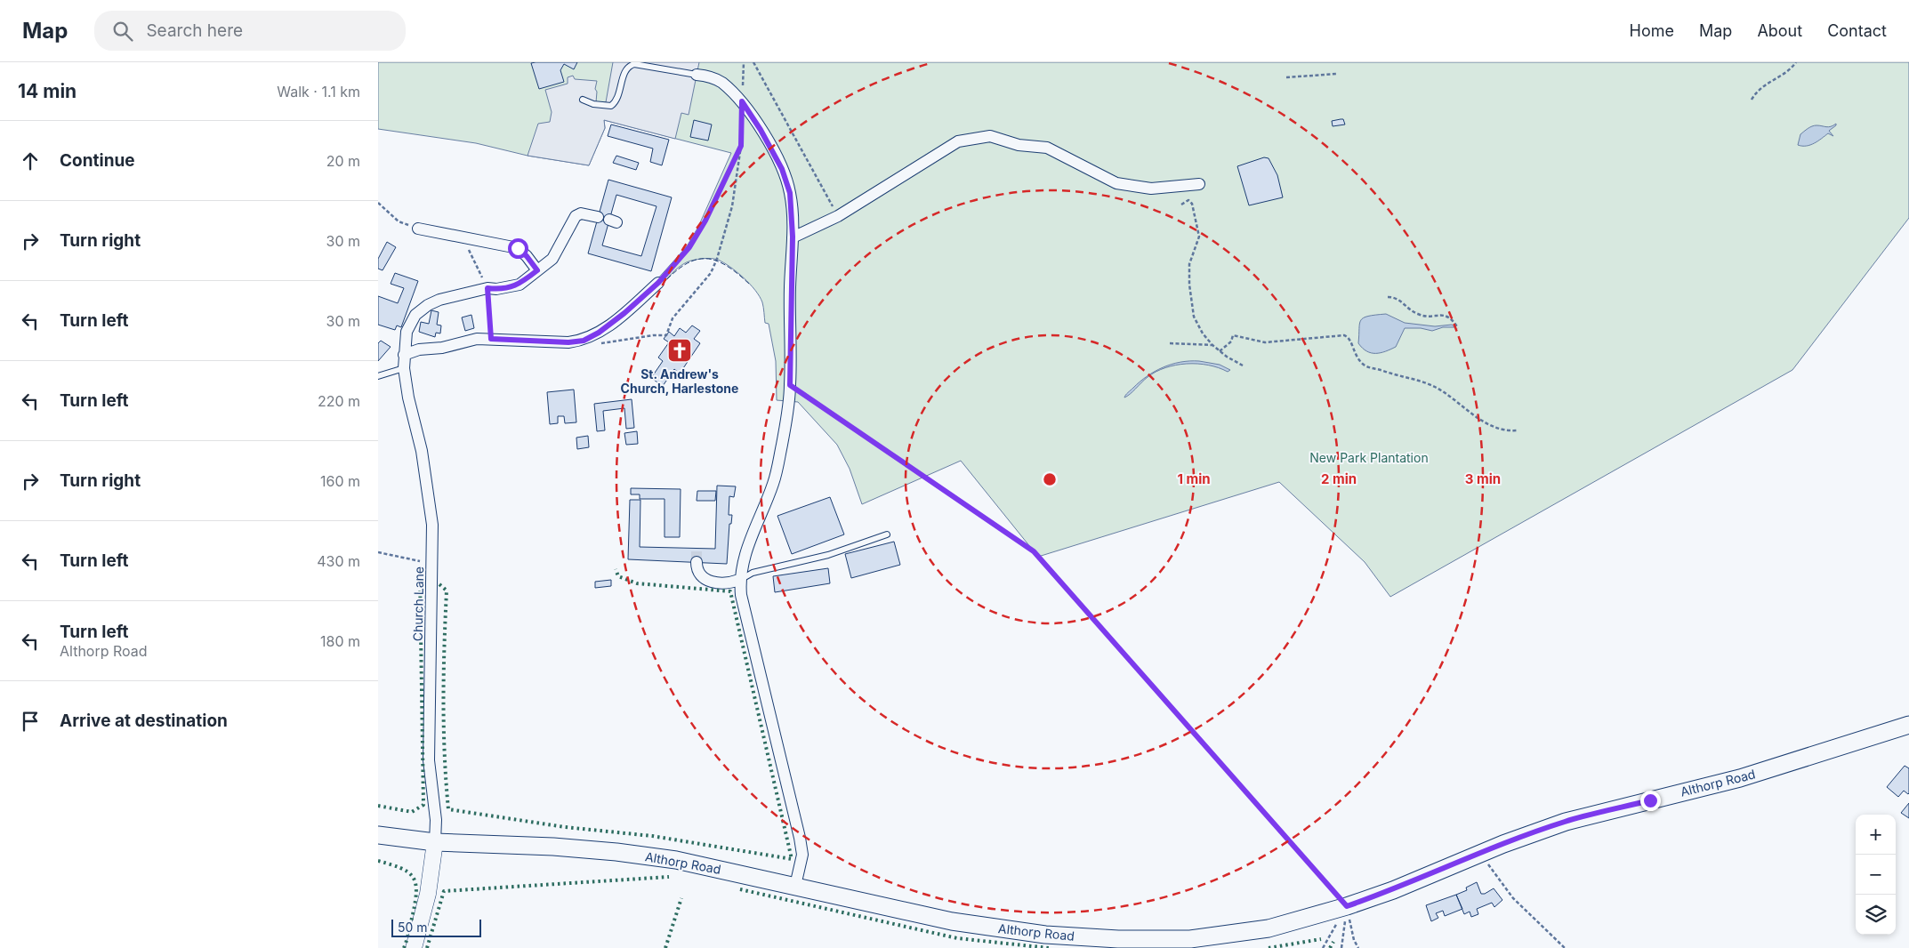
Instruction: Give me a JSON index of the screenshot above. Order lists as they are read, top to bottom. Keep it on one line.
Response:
{"streets":{"main road":["Althorp Road"],"street":["Church Lane"]},"crossings":[["Church Lane","Althorp Road"]],"parks":["New Park Plantation"],"places":{"church":["St. Andrew's Church, Harlestone"]},"scale_bar":"50 m","page":{"header":"Map","search":"Search here","nav":["Home","Map","About","Contact"],"heading":["14 min","Walk · 1.1 km"],"list":[["Continue","20 m"],["Turn right","30 m"],["Turn left","30 m"],["Turn left","220 m"],["Turn right","160 m"],["Turn left","430 m"],["Turn left","Althorp Road","180 m"],"Arrive at destination"],"map_buttons":["+","−"],"scale":"50 m"},"rings":["1 min","2 min","3 min"]}
